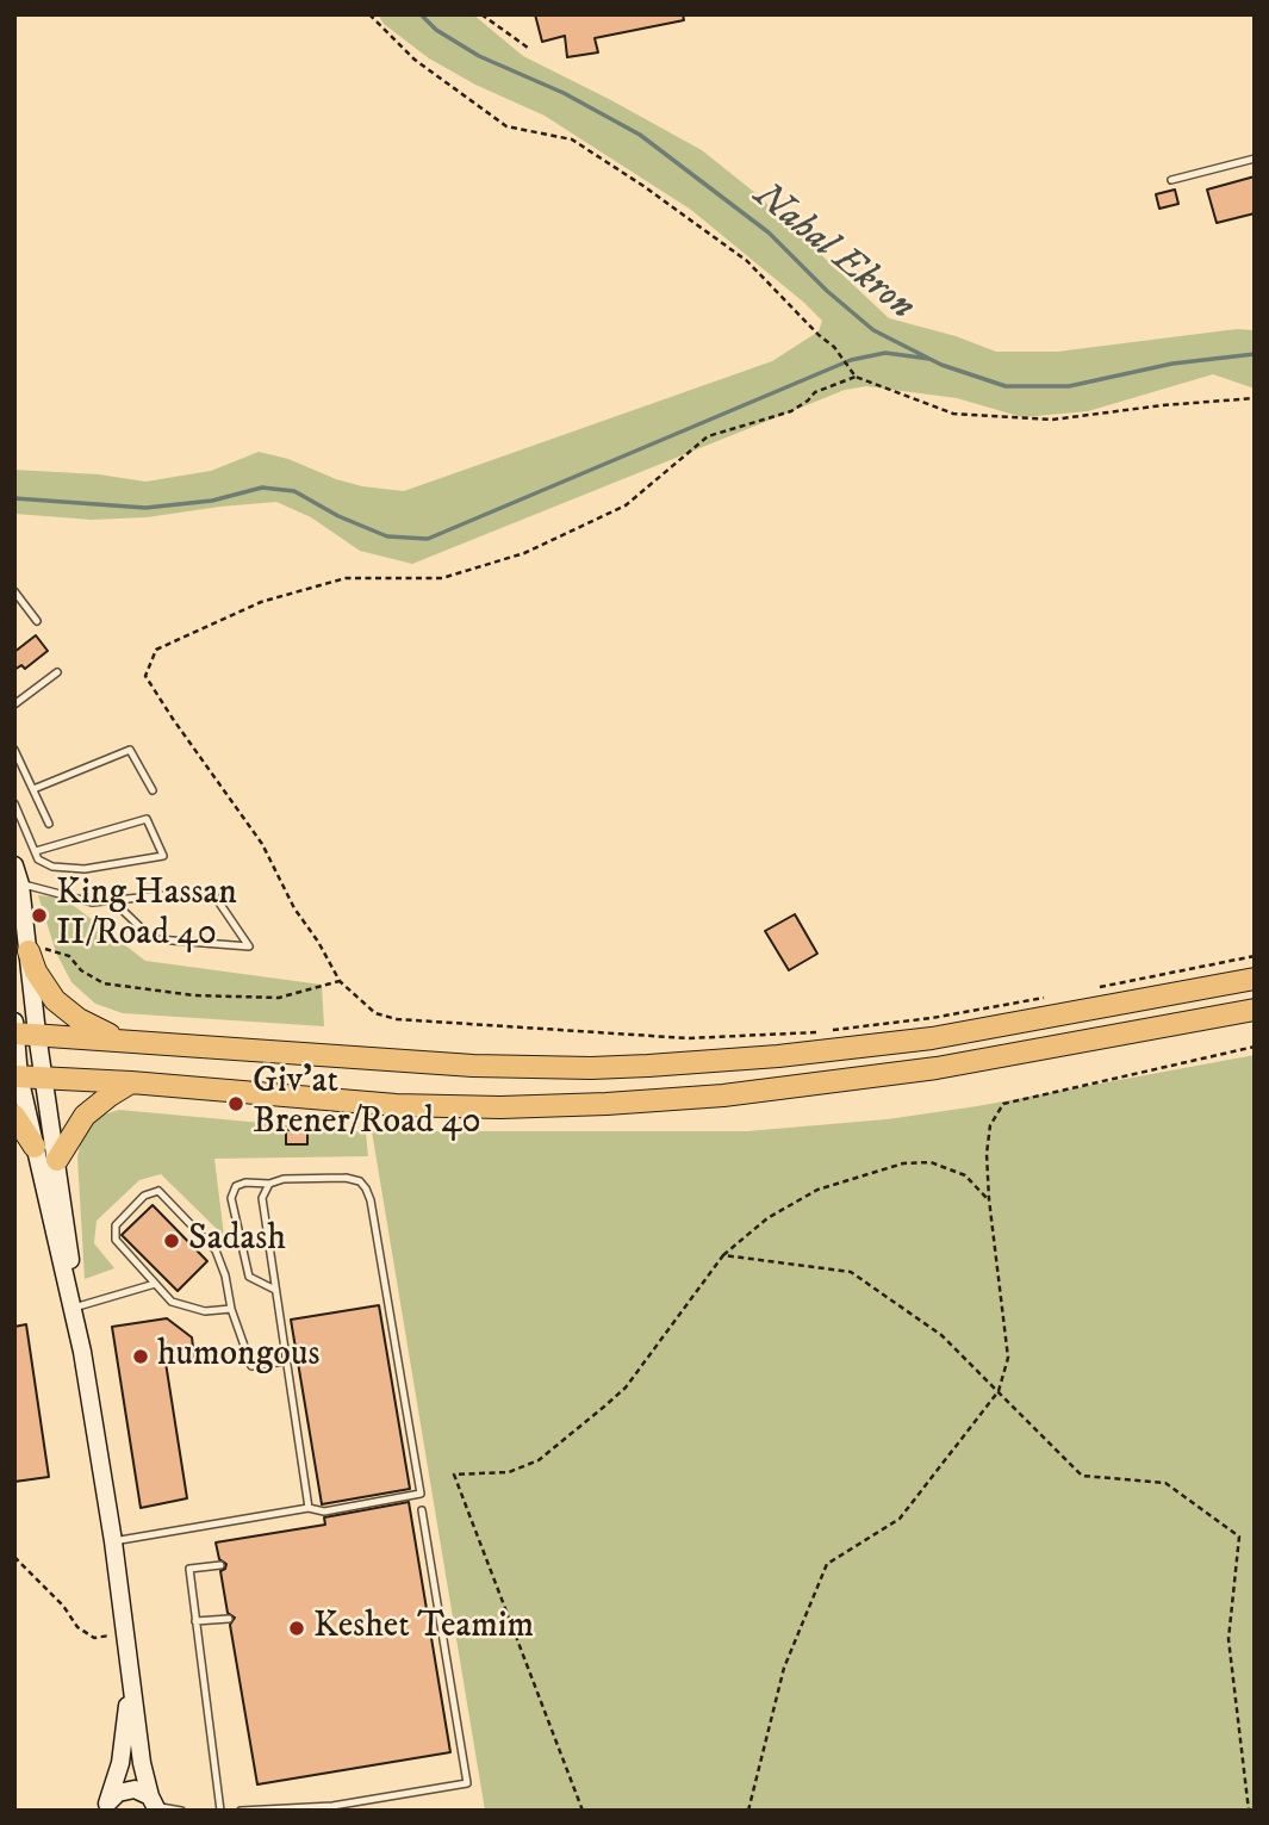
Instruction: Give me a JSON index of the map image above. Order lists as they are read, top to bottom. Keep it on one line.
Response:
{"water":["Nahal Ekron"],"places":["King Hassan II/Road 40","Giv'at Brener/Road 40","Sadash","humongous","Keshet Teamim"]}
